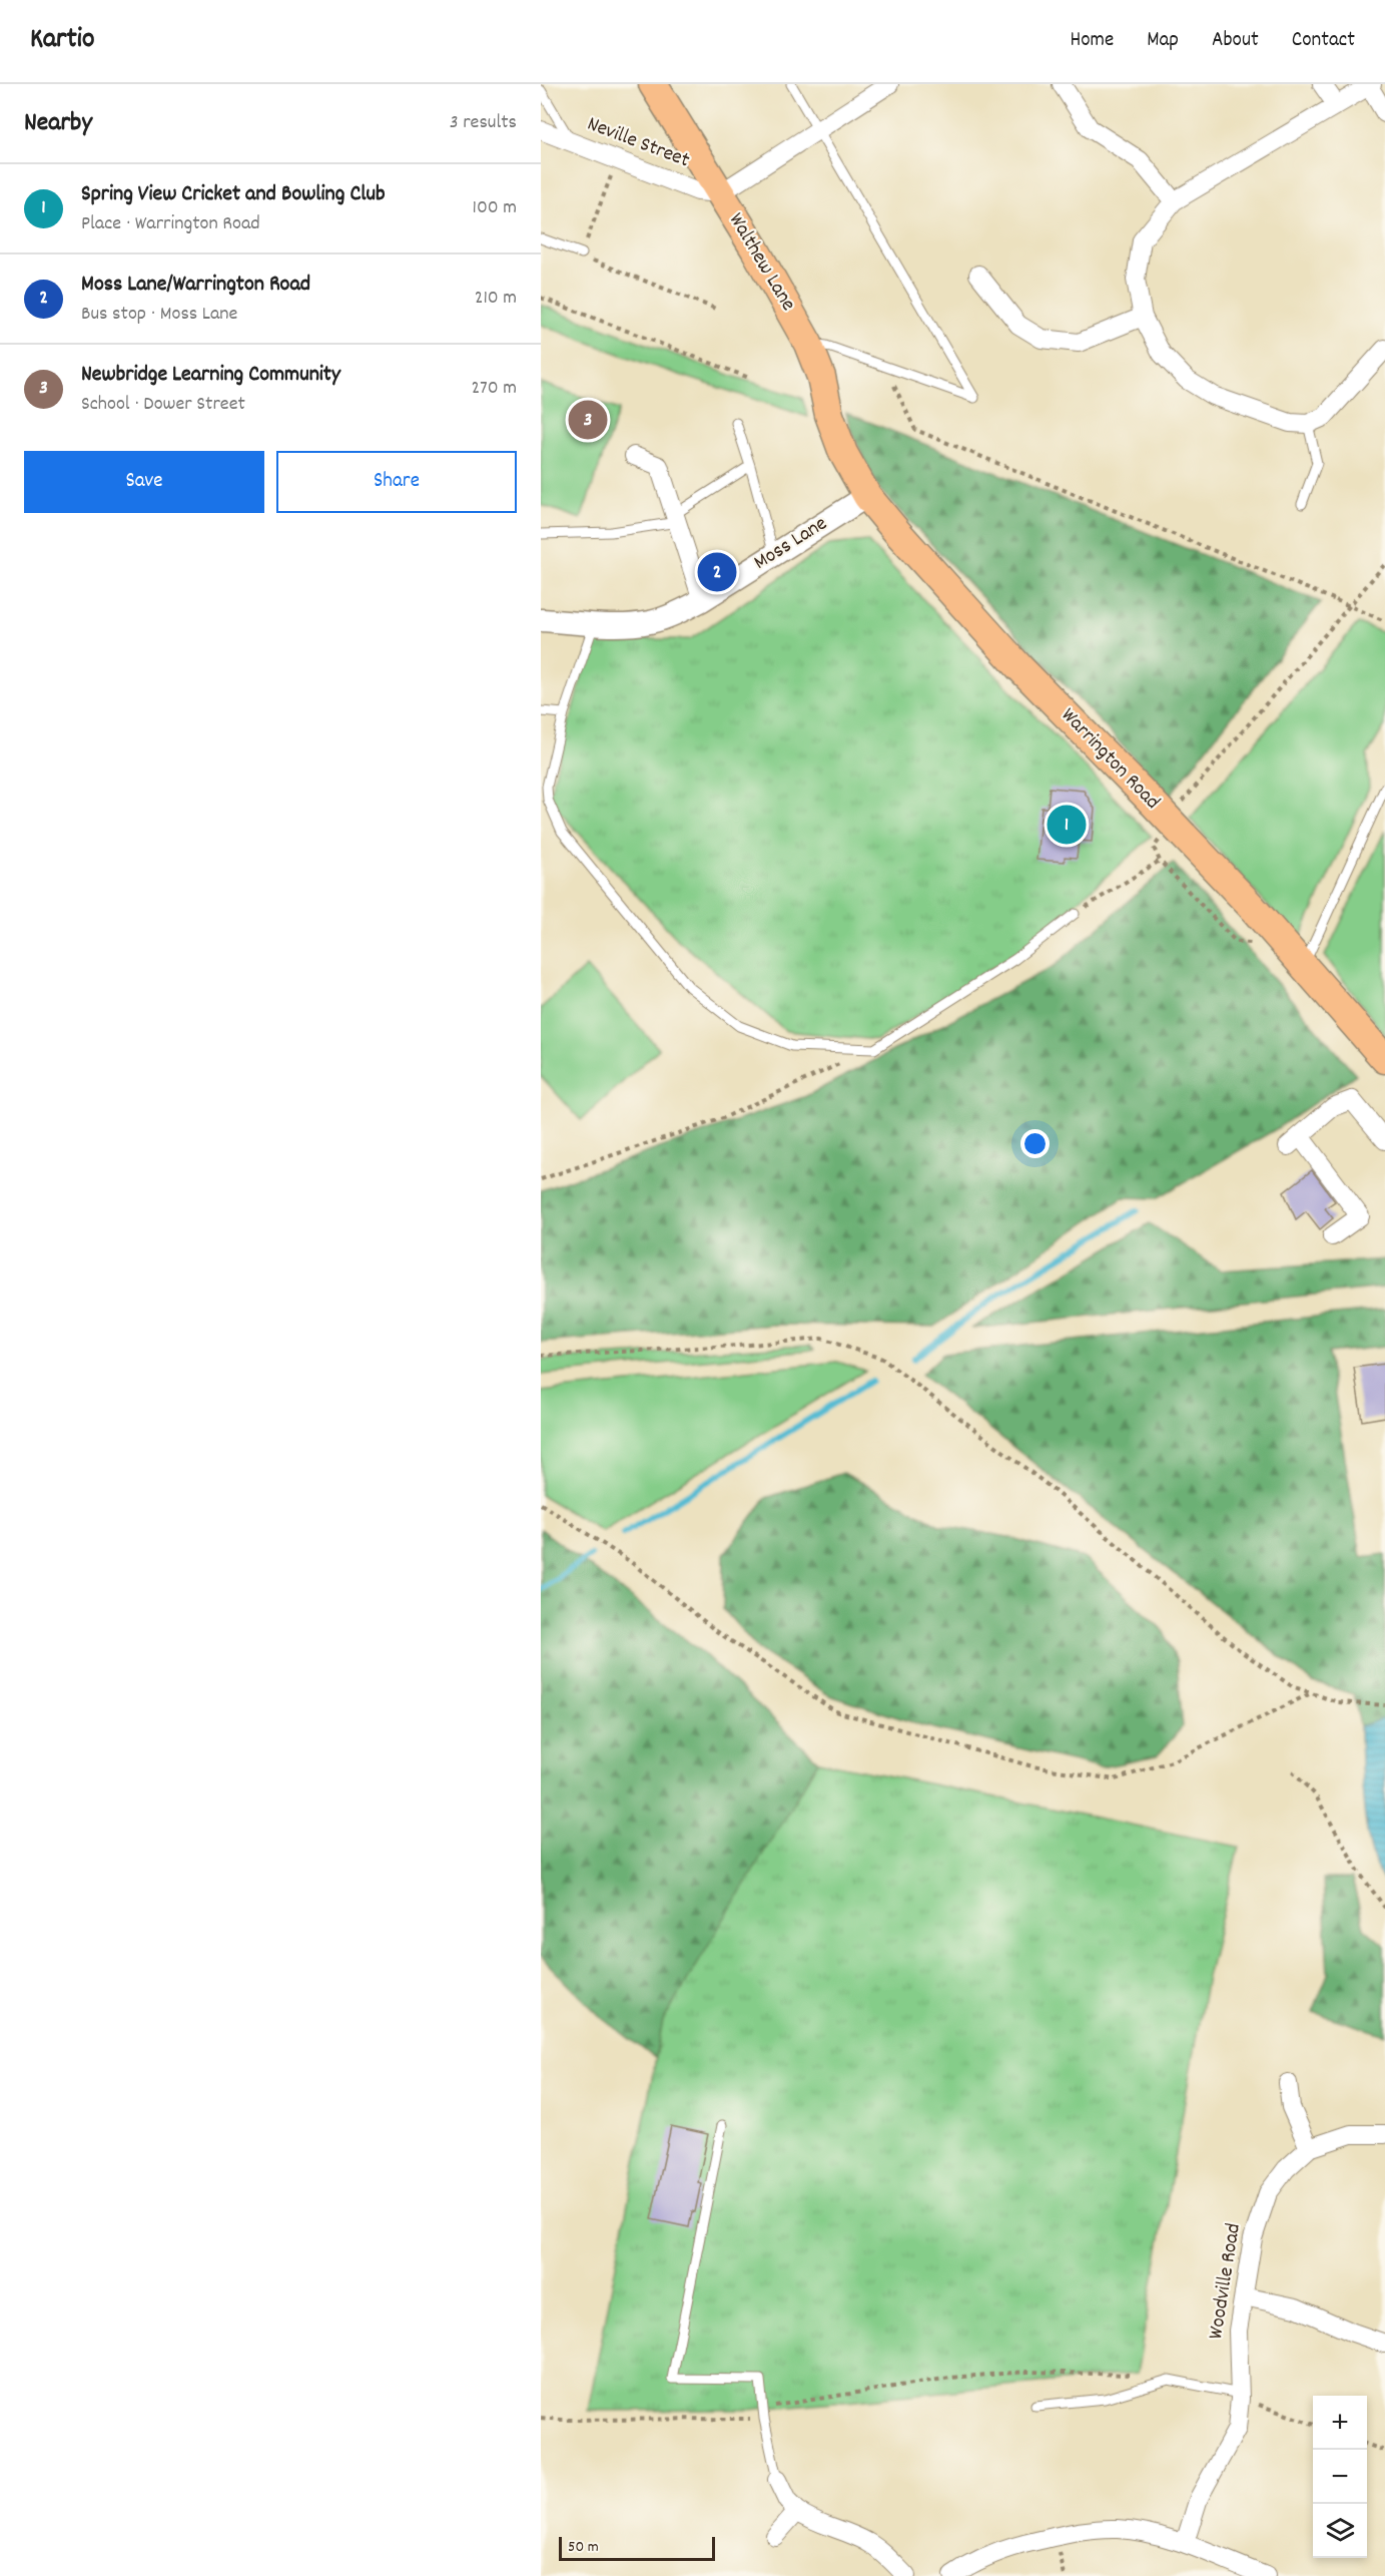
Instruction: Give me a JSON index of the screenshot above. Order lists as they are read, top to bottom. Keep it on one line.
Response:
{"streets":{"main road":["Walthew Lane","Warrington Road"],"street":["Neville Street","Moss Lane","Woodville Road"]},"crossings":[["Neville Street","Walthew Lane"],["Walthew Lane","Warrington Road"],["Moss Lane","Warrington Road"]],"scale_bar":"50 m","page":{"header":"Kartio","nav":["Home","Map","About","Contact"],"heading":["Nearby","3 results"],"list":[{"mark":"1","name":"Spring View Cricket and Bowling Club","note":"Place · Warrington Road","value":"100 m"},{"mark":"2","name":"Moss Lane/Warrington Road","note":"Bus stop · Moss Lane","value":"210 m"},{"mark":"3","name":"Newbridge Learning Community","note":"School · Dower Street","value":"270 m"}],"pins":["3","2","1"],"buttons":["Save","Share"],"map_buttons":["+","−"],"scale":"50 m"}}
